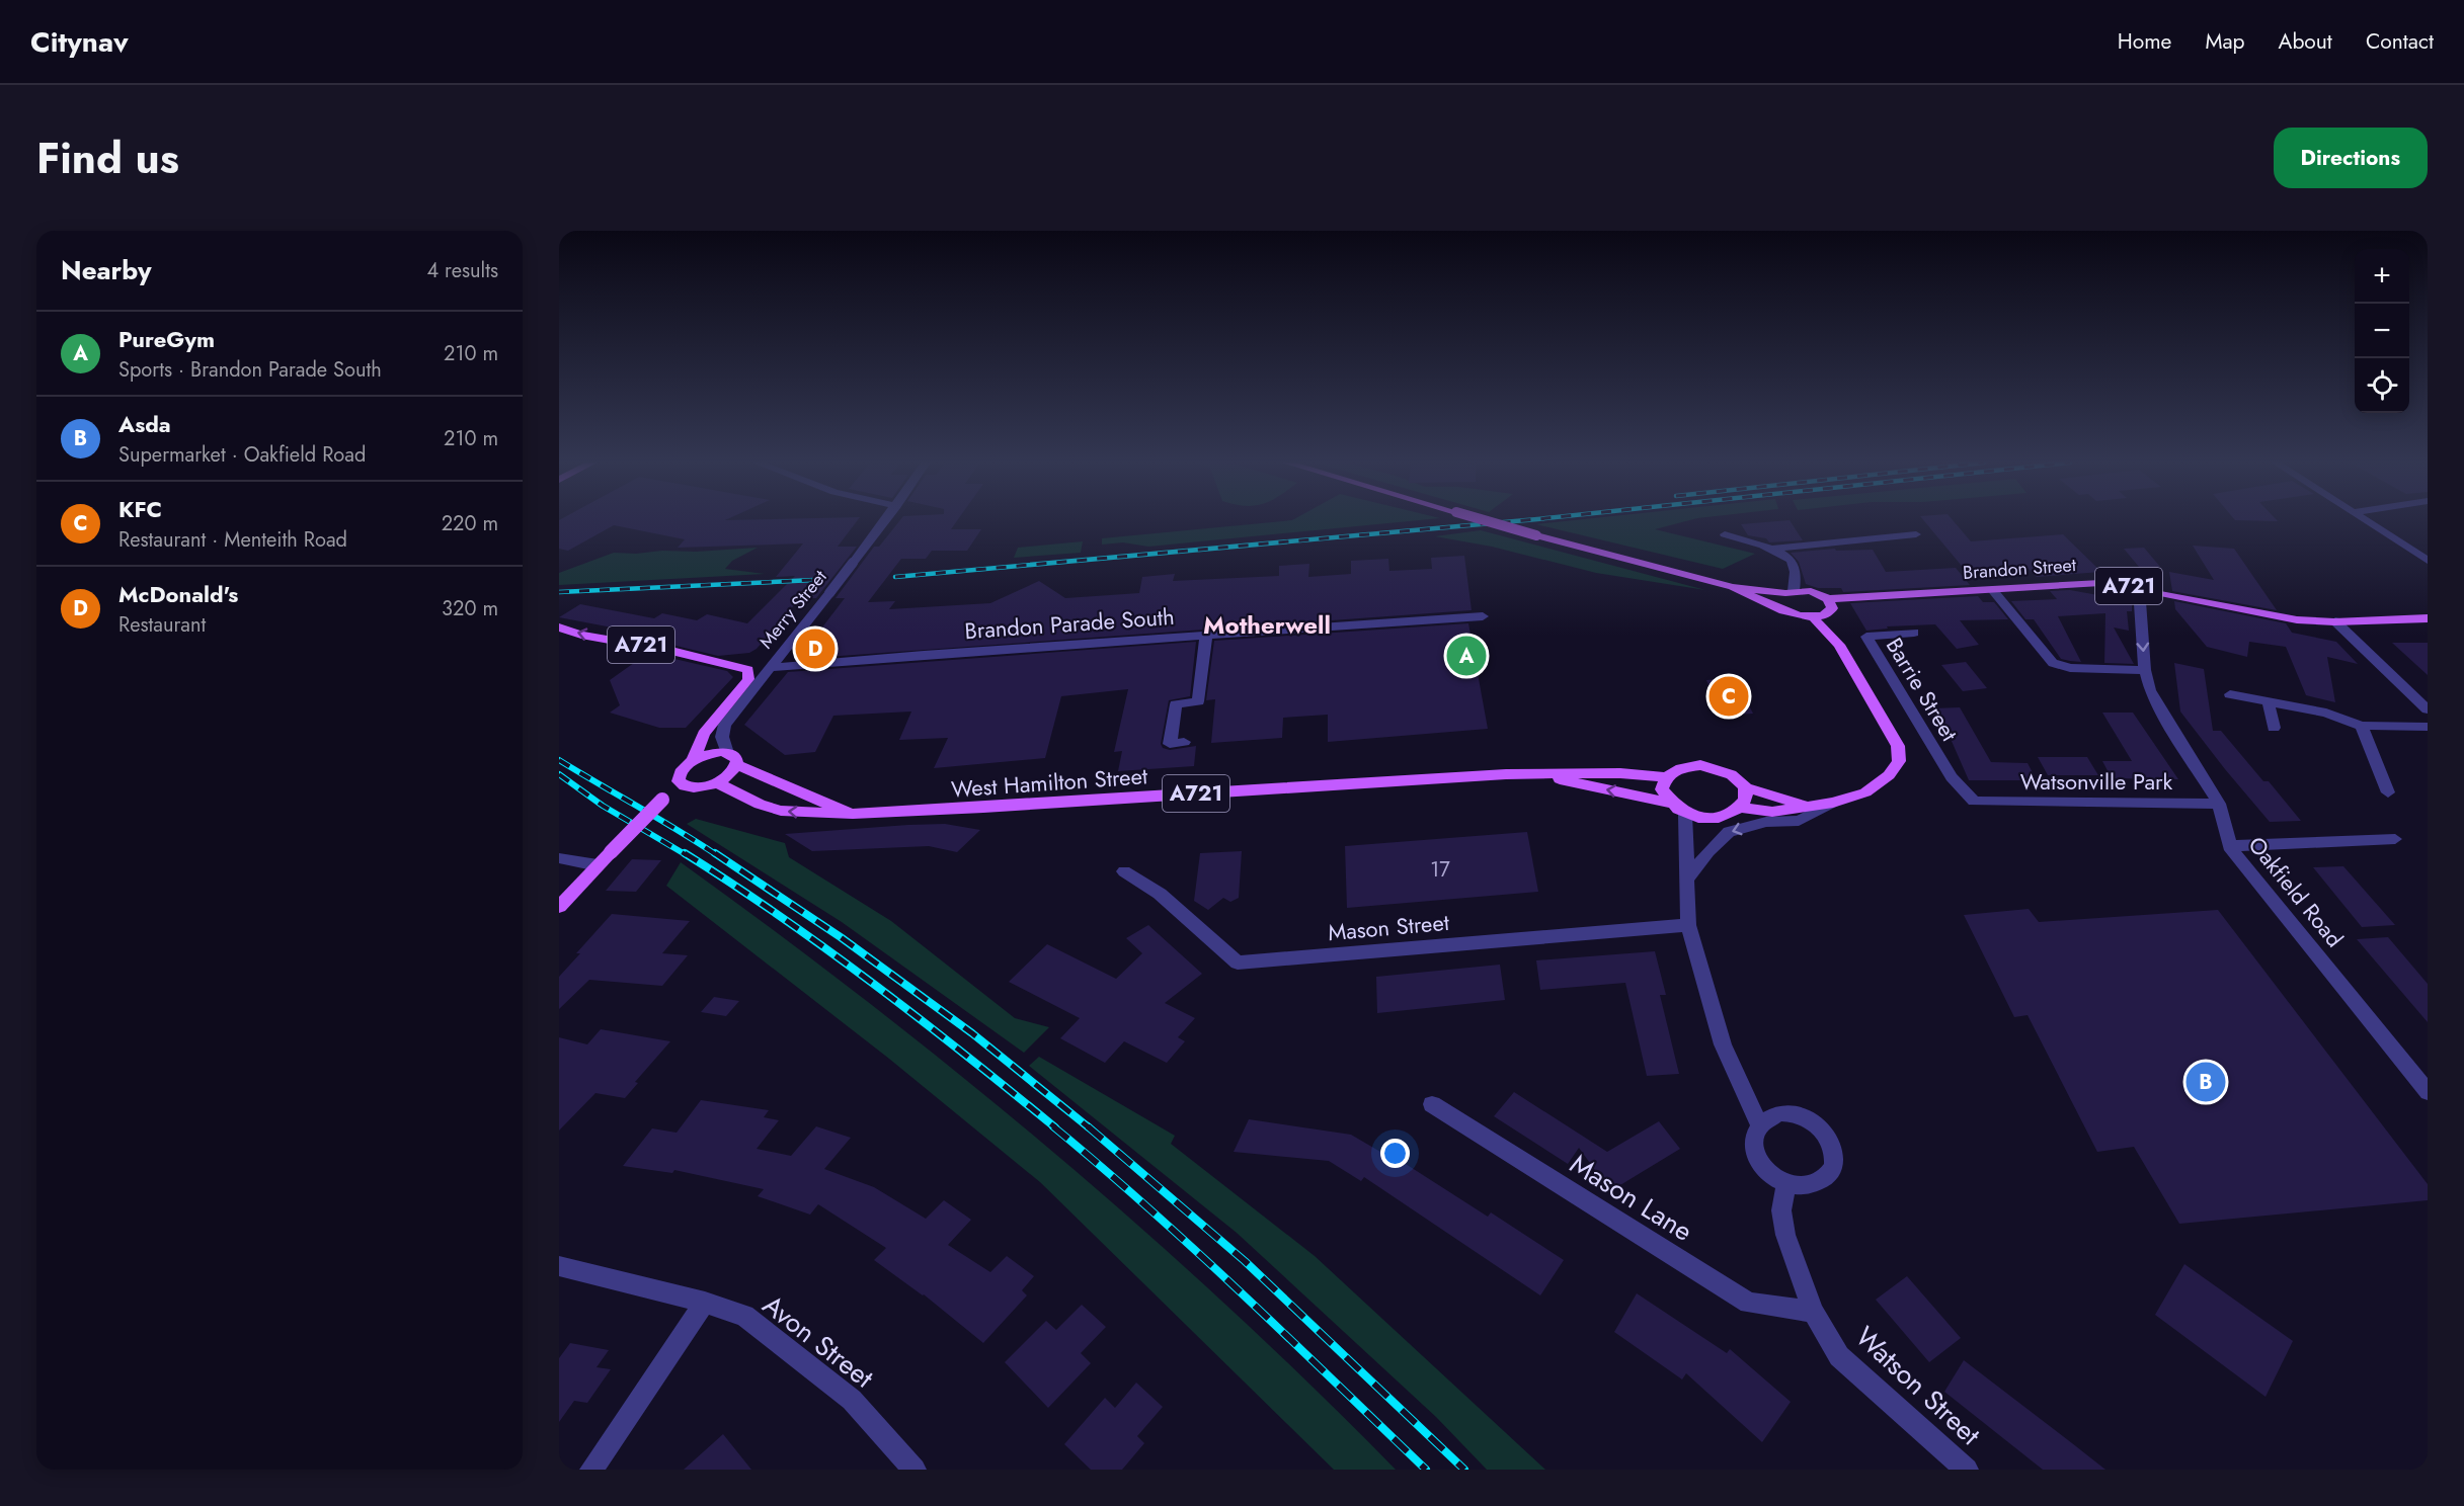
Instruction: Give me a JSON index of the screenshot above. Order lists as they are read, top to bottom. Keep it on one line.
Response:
{"streets":{"main road":["Brandon Street","A721","West Hamilton Street"],"street":["Merry Street","Brandon Parade South","Barrie Street","Watsonville Park","Oakfield Road","Mason Street","Mason Lane","Avon Street","Watson Street"]},"crossings":[["Brandon Street","A721"],["Brandon Street","Oakfield Road"],["A721","Merry Street"],["A721","West Hamilton Street"],["Merry Street","Brandon Parade South"],["Barrie Street","Watsonville Park"],["Watsonville Park","Oakfield Road"],["Mason Lane","Watson Street"]],"districts":["Motherwell"],"house_numbers":["17"],"page":{"header":"Citynav","nav":["Home","Map","About","Contact"],"title":"Find us","buttons":"Directions","heading":["Nearby","4 results"],"map_buttons":["+","−"],"list":[{"mark":"A","name":"PureGym","note":"Sports · Brandon Parade South","value":"210 m"},{"mark":"B","name":"Asda","note":"Supermarket · Oakfield Road","value":"210 m"},{"mark":"C","name":"KFC","note":"Restaurant · Menteith Road","value":"220 m"},{"mark":"D","name":"McDonald's","note":"Restaurant","value":"320 m"}],"pins":["D","A","C","B"]}}
